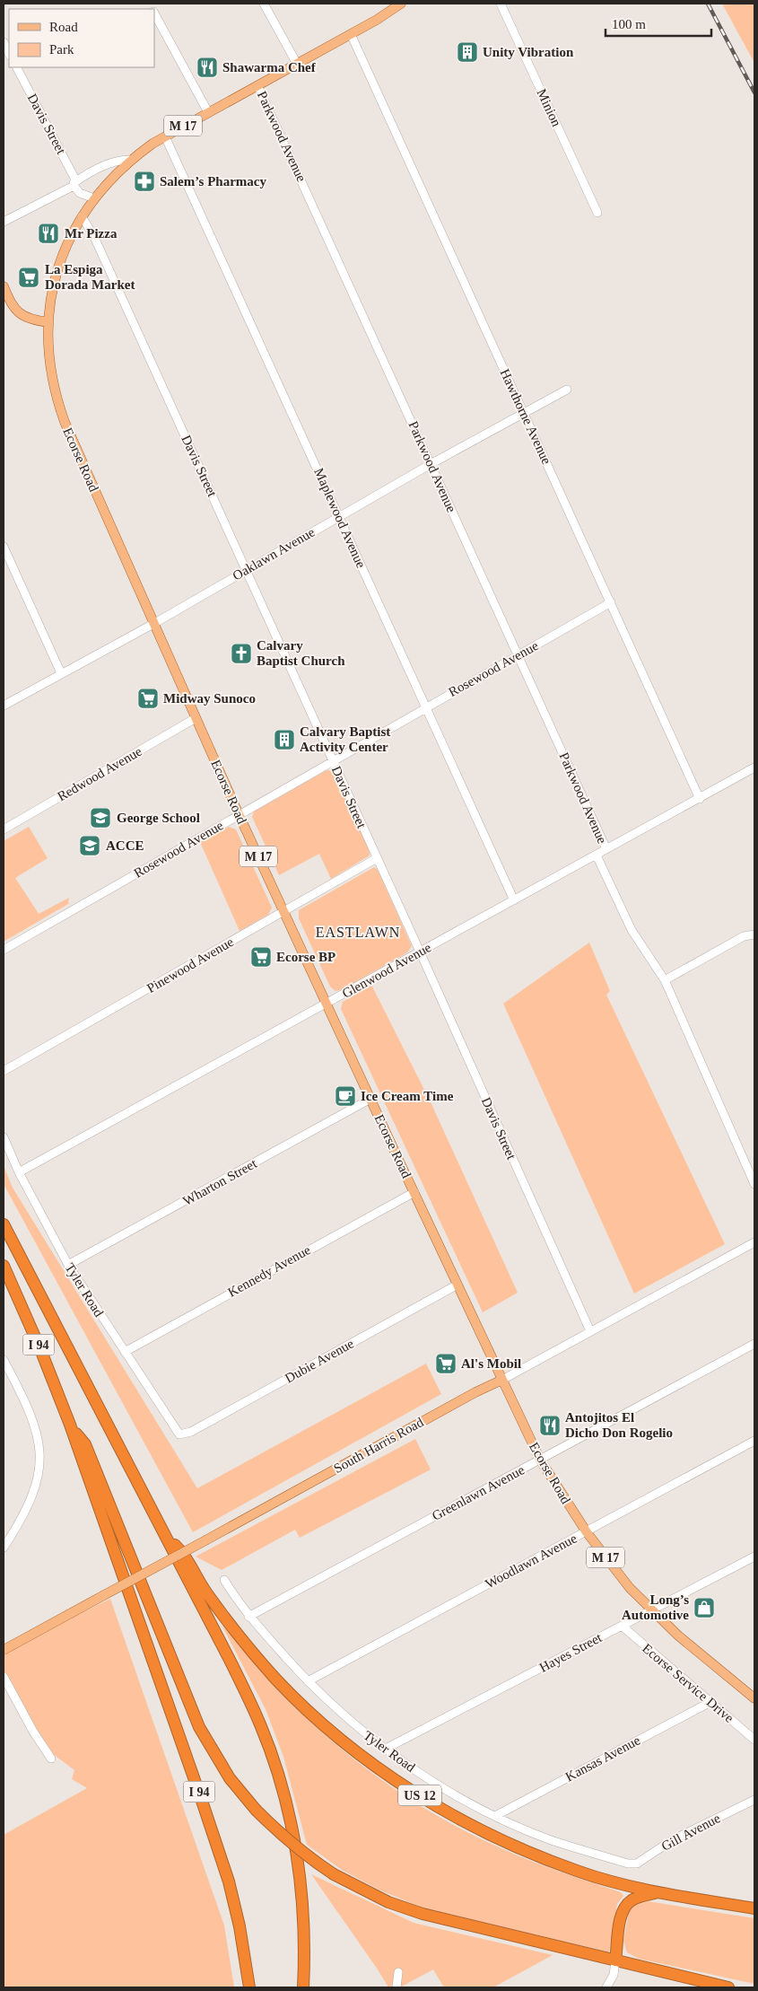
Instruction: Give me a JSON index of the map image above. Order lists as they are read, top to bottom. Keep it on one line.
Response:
{"streets":{"highway":["I 94","US 12"],"main road":["M 17","Ecorse Road","South Harris Road"],"street":["Minion","Davis Street","Parkwood Avenue","Hawthorne Avenue","Maplewood Avenue","Oaklawn Avenue","Rosewood Avenue","Redwood Avenue","Pinewood Avenue","Glenwood Avenue","Wharton Street","Kennedy Avenue","Tyler Road","Dubie Avenue","Greenlawn Avenue","Woodlawn Avenue","Hayes Street","Ecorse Service Drive","Kansas Avenue","Gill Avenue"]},"crossings":[["Davis Street","Ecorse Road"],["Davis Street","Oaklawn Avenue"],["Davis Street","Rosewood Avenue"],["Davis Street","Pinewood Avenue"],["Davis Street","Glenwood Avenue"],["Davis Street","South Harris Road"],["Parkwood Avenue","Ecorse Road"],["Parkwood Avenue","Oaklawn Avenue"],["Parkwood Avenue","Rosewood Avenue"],["Parkwood Avenue","Glenwood Avenue"],["Hawthorne Avenue","Ecorse Road"],["Hawthorne Avenue","Oaklawn Avenue"],["Hawthorne Avenue","Rosewood Avenue"],["Hawthorne Avenue","Glenwood Avenue"],["Ecorse Road","Maplewood Avenue"],["Ecorse Road","Oaklawn Avenue"],["Ecorse Road","Rosewood Avenue"],["Ecorse Road","Redwood Avenue"],["Ecorse Road","Pinewood Avenue"],["Ecorse Road","Glenwood Avenue"],["Ecorse Road","Wharton Street"],["Ecorse Road","Kennedy Avenue"],["Ecorse Road","Dubie Avenue"],["Ecorse Road","South Harris Road"],["Ecorse Road","Greenlawn Avenue"],["Ecorse Road","Woodlawn Avenue"],["Ecorse Road","Hayes Street"],["Maplewood Avenue","Oaklawn Avenue"],["Maplewood Avenue","Rosewood Avenue"],["Maplewood Avenue","Glenwood Avenue"],["Glenwood Avenue","Tyler Road"],["Wharton Street","Tyler Road"],["Kennedy Avenue","Tyler Road"],["Tyler Road","Dubie Avenue"],["Tyler Road","Greenlawn Avenue"],["Tyler Road","Woodlawn Avenue"],["Tyler Road","Hayes Street"],["Tyler Road","Kansas Avenue"],["Tyler Road","Gill Avenue"],["I 94","US 12"],["Hayes Street","Ecorse Service Drive"],["Ecorse Service Drive","Kansas Avenue"]],"districts":["EASTLAWN"],"places":{"building":["Unity Vibration","Calvary Baptist Activity Center"],"restaurant":["Shawarma Chef","Mr Pizza","Antojitos El Dicho Don Rogelio"],"pharmacy":["Salem’s Pharmacy"],"supermarket":["La Espiga Dorada Market","Midway Sunoco","Ecorse BP","Al's Mobil"],"church":["Calvary Baptist Church"],"school or university":["George School","ACCE"],"cafe":["Ice Cream Time"],"shop":["Long’s Automotive"]},"legend":["Road","Park"],"scale_bar":"100 m"}
